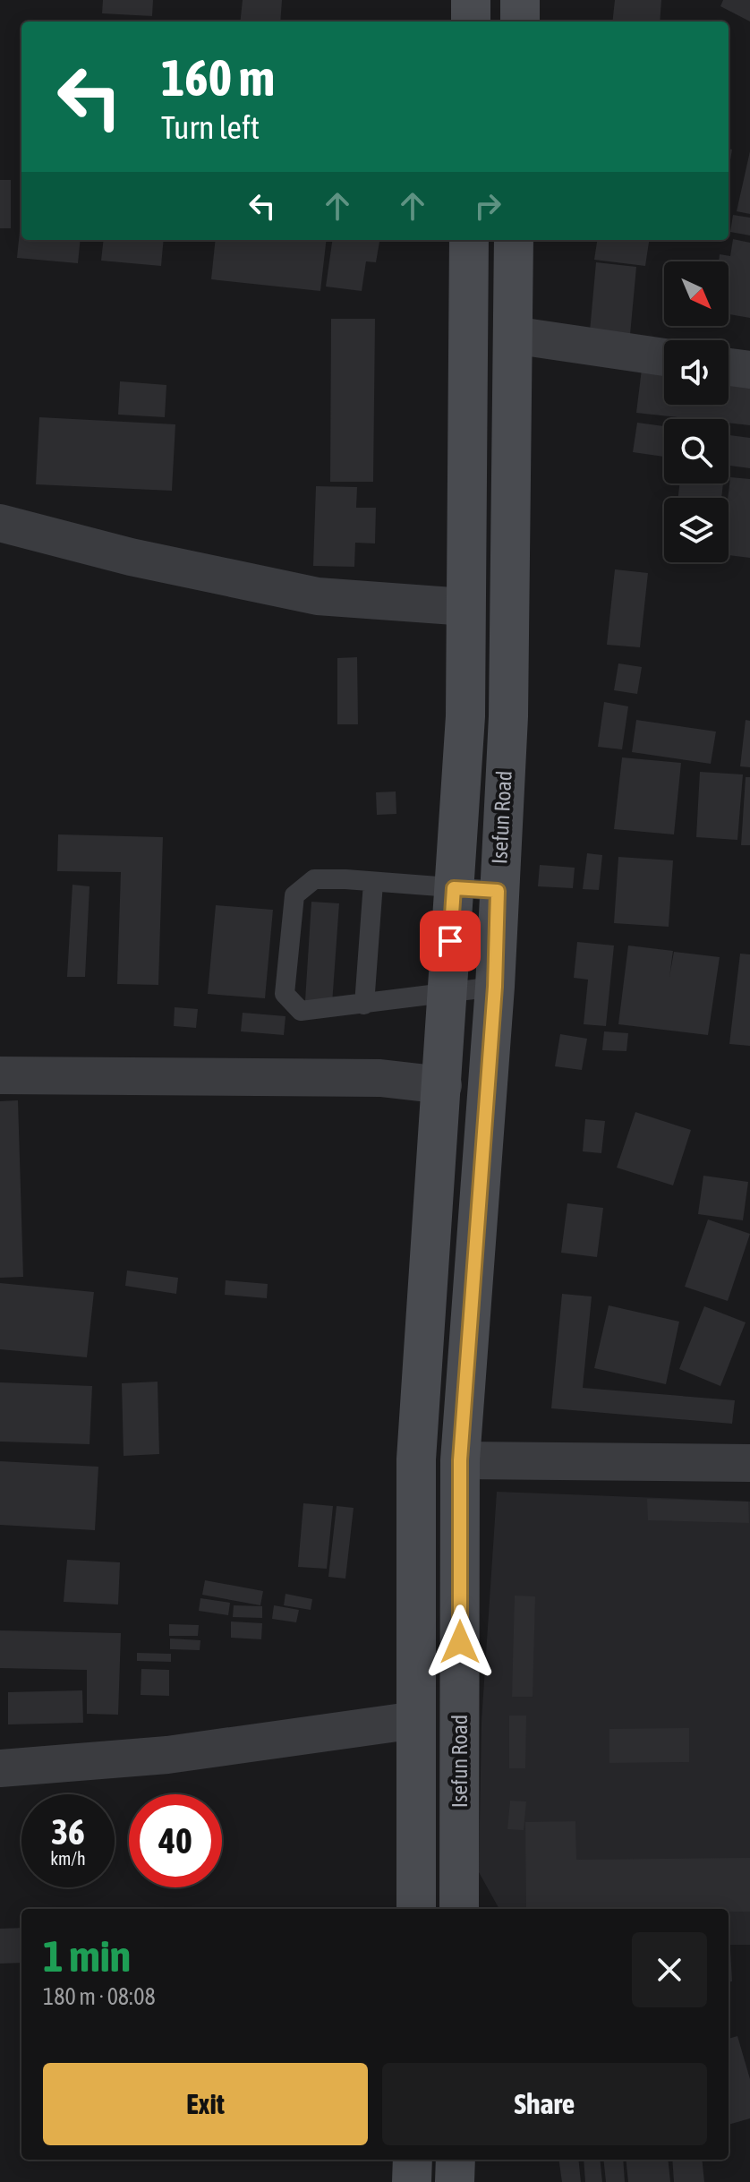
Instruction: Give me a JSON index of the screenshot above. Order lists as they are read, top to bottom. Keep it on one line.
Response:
{"streets":{"street":["Isefun Road"]},"north":"bottom right","page":{"turn":["160 m","Turn left"],"speed":"36 km/h","limit":"40","heading":["1 min","180 m · 08:08"],"buttons":["Exit","Share"]}}
